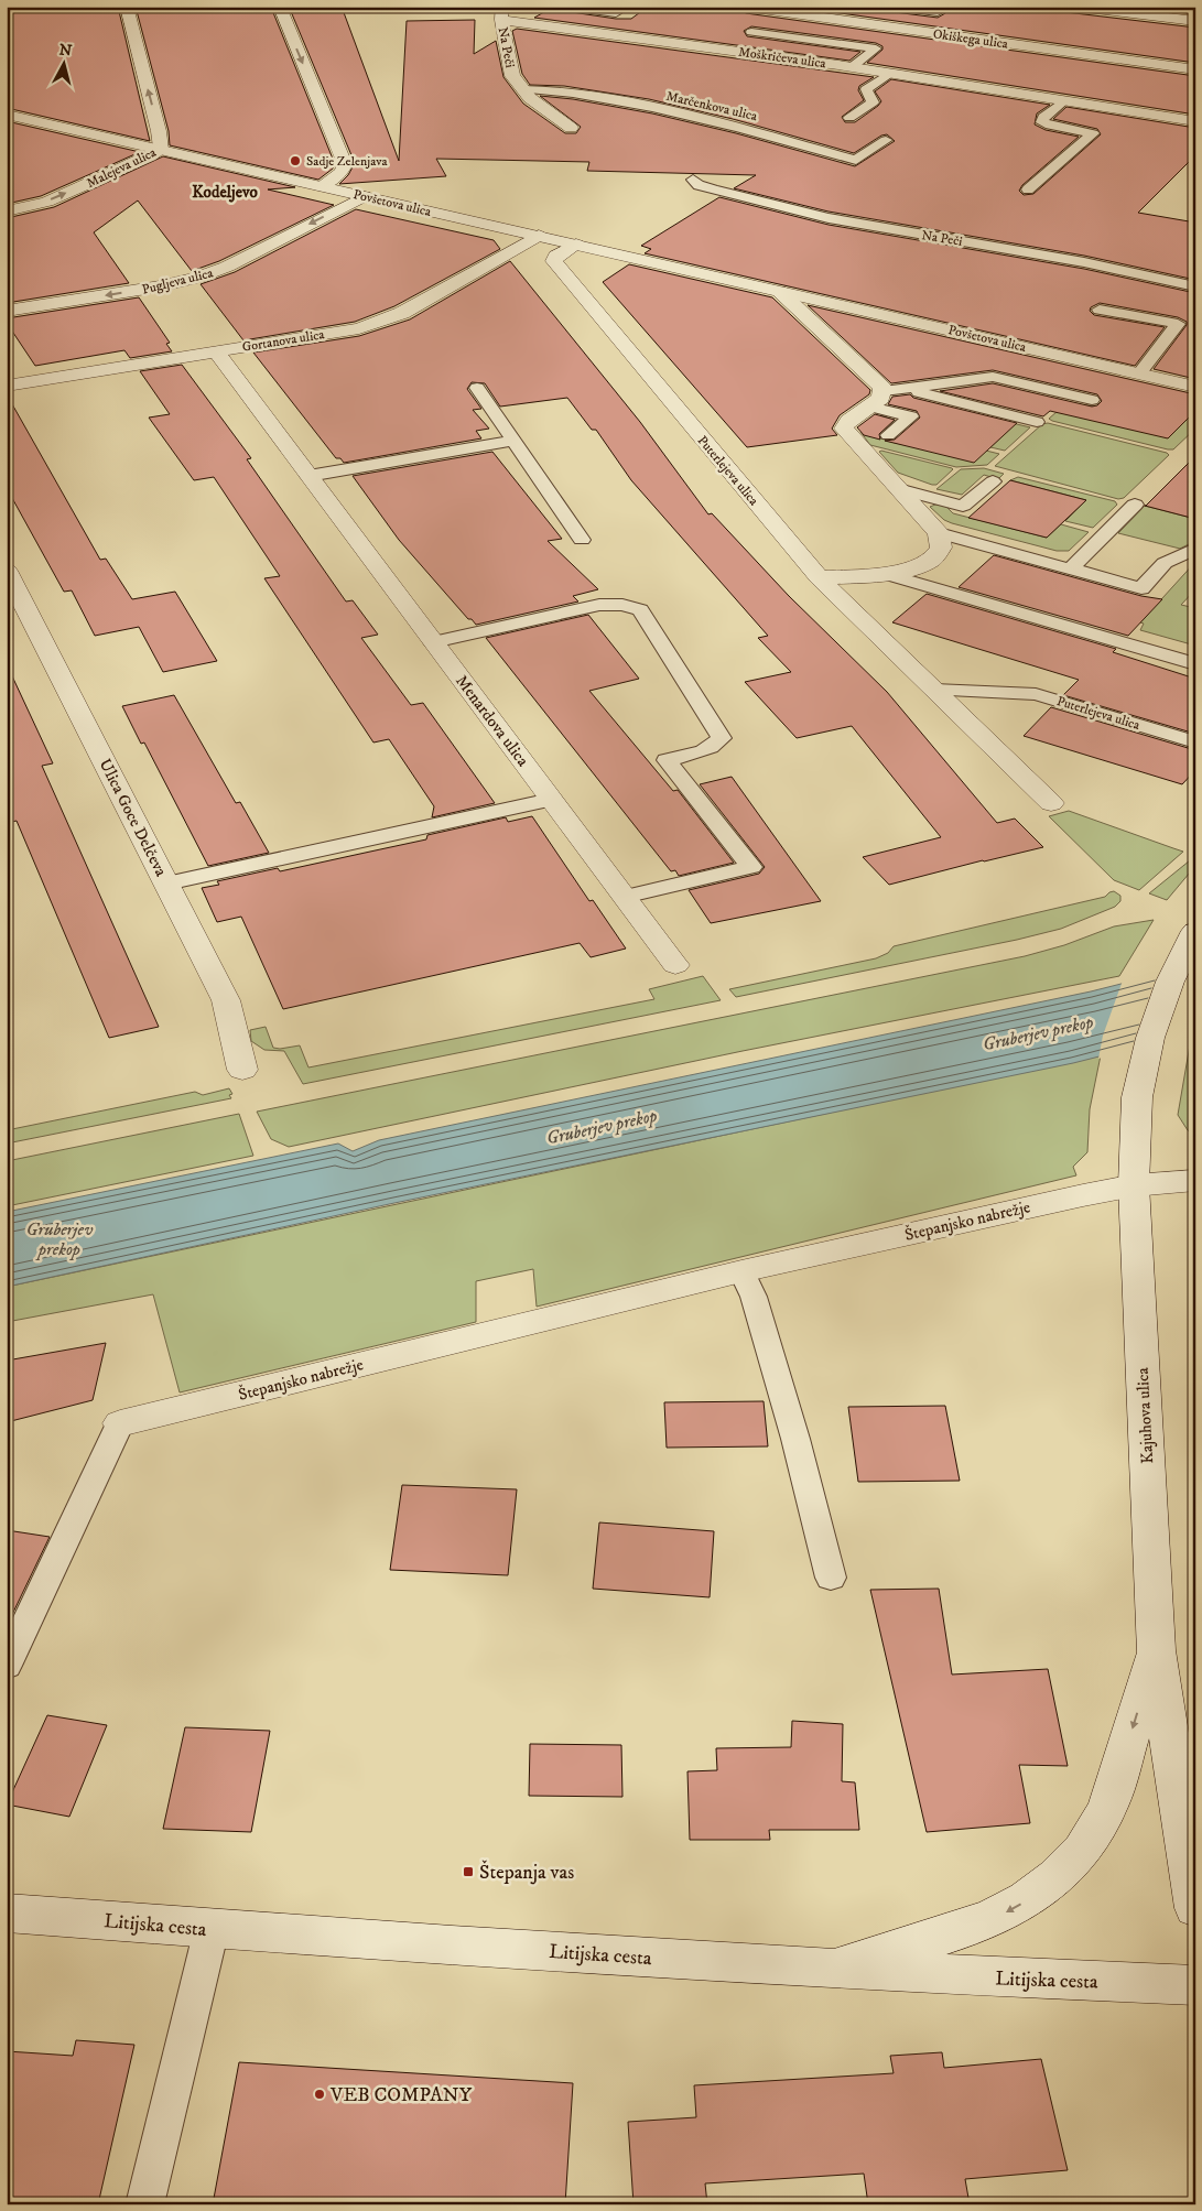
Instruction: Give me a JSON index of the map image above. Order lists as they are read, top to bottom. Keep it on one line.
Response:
{"streets":{"street":["Okiškega ulica","Na Peči","Moškričeva ulica","Malejeva ulica","Povšetova ulica","Pugljeva ulica","Gortanova ulica","Puterlejeva ulica","Menardova ulica","Ulica Goce Delčeva","Štepanjsko nabrežje","Kajuhova ulica","Litijska cesta"],"lane":["Marčenkova ulica"]},"crossings":[["Na Peči","Moškričeva ulica"],["Na Peči","Marčenkova ulica"],["Malejeva ulica","Povšetova ulica"],["Povšetova ulica","Pugljeva ulica"],["Povšetova ulica","Gortanova ulica"],["Povšetova ulica","Puterlejeva ulica"],["Gortanova ulica","Menardova ulica"],["Štepanjsko nabrežje","Kajuhova ulica"]],"one_way":["Pugljeva ulica"],"districts":["Kodeljevo"],"water":["Gruberjev prekop"],"places":{"other":["Sadje Zelenjava","VEB COMPANY"],"transit":["Štepanja vas"]},"north":"top"}
